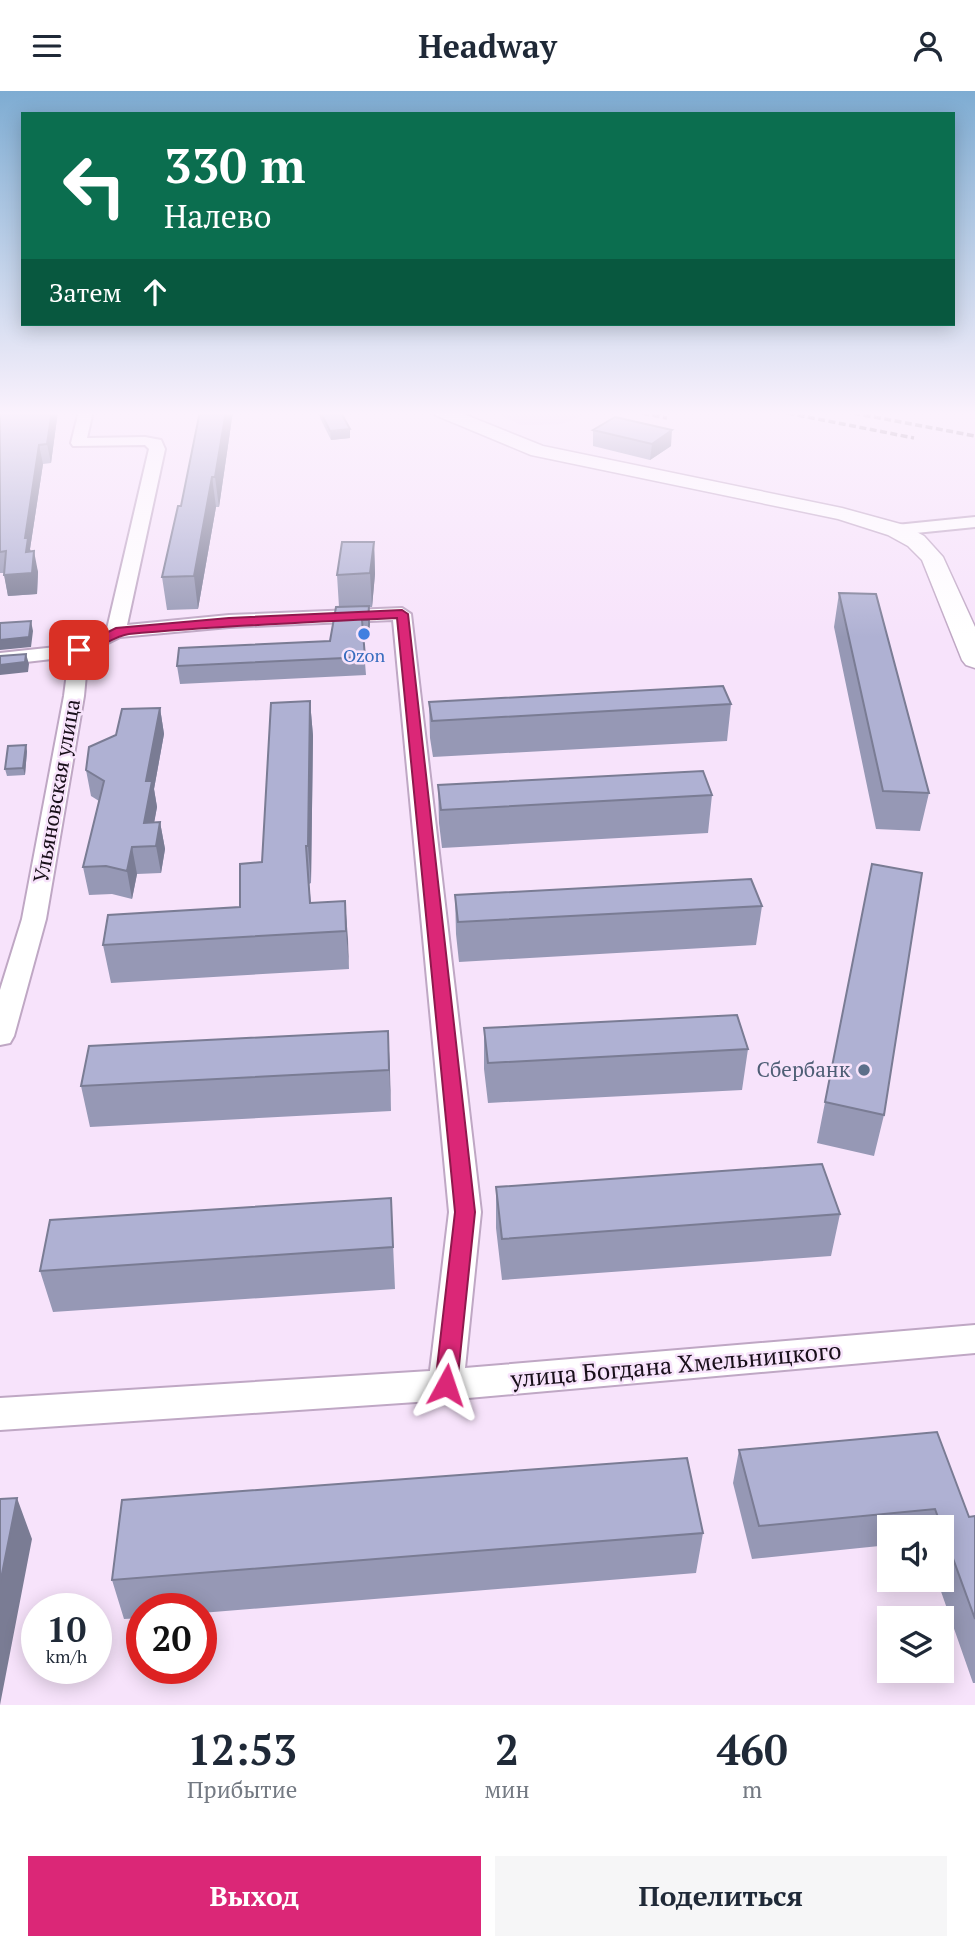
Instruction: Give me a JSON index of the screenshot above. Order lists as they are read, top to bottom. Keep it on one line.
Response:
{"streets":{"street":["Ульяновская улица","улица Богдана Хмельницкого"]},"places":["Ozon","Сбербанк"],"page":{"header":"Headway","turn":["330 m","Налево"],"then":"Затем","speed":"10 km/h","limit":"20","eta":["12:53","Прибытие","2","мин","460","m"],"buttons":["Выход","Поделиться"]}}
